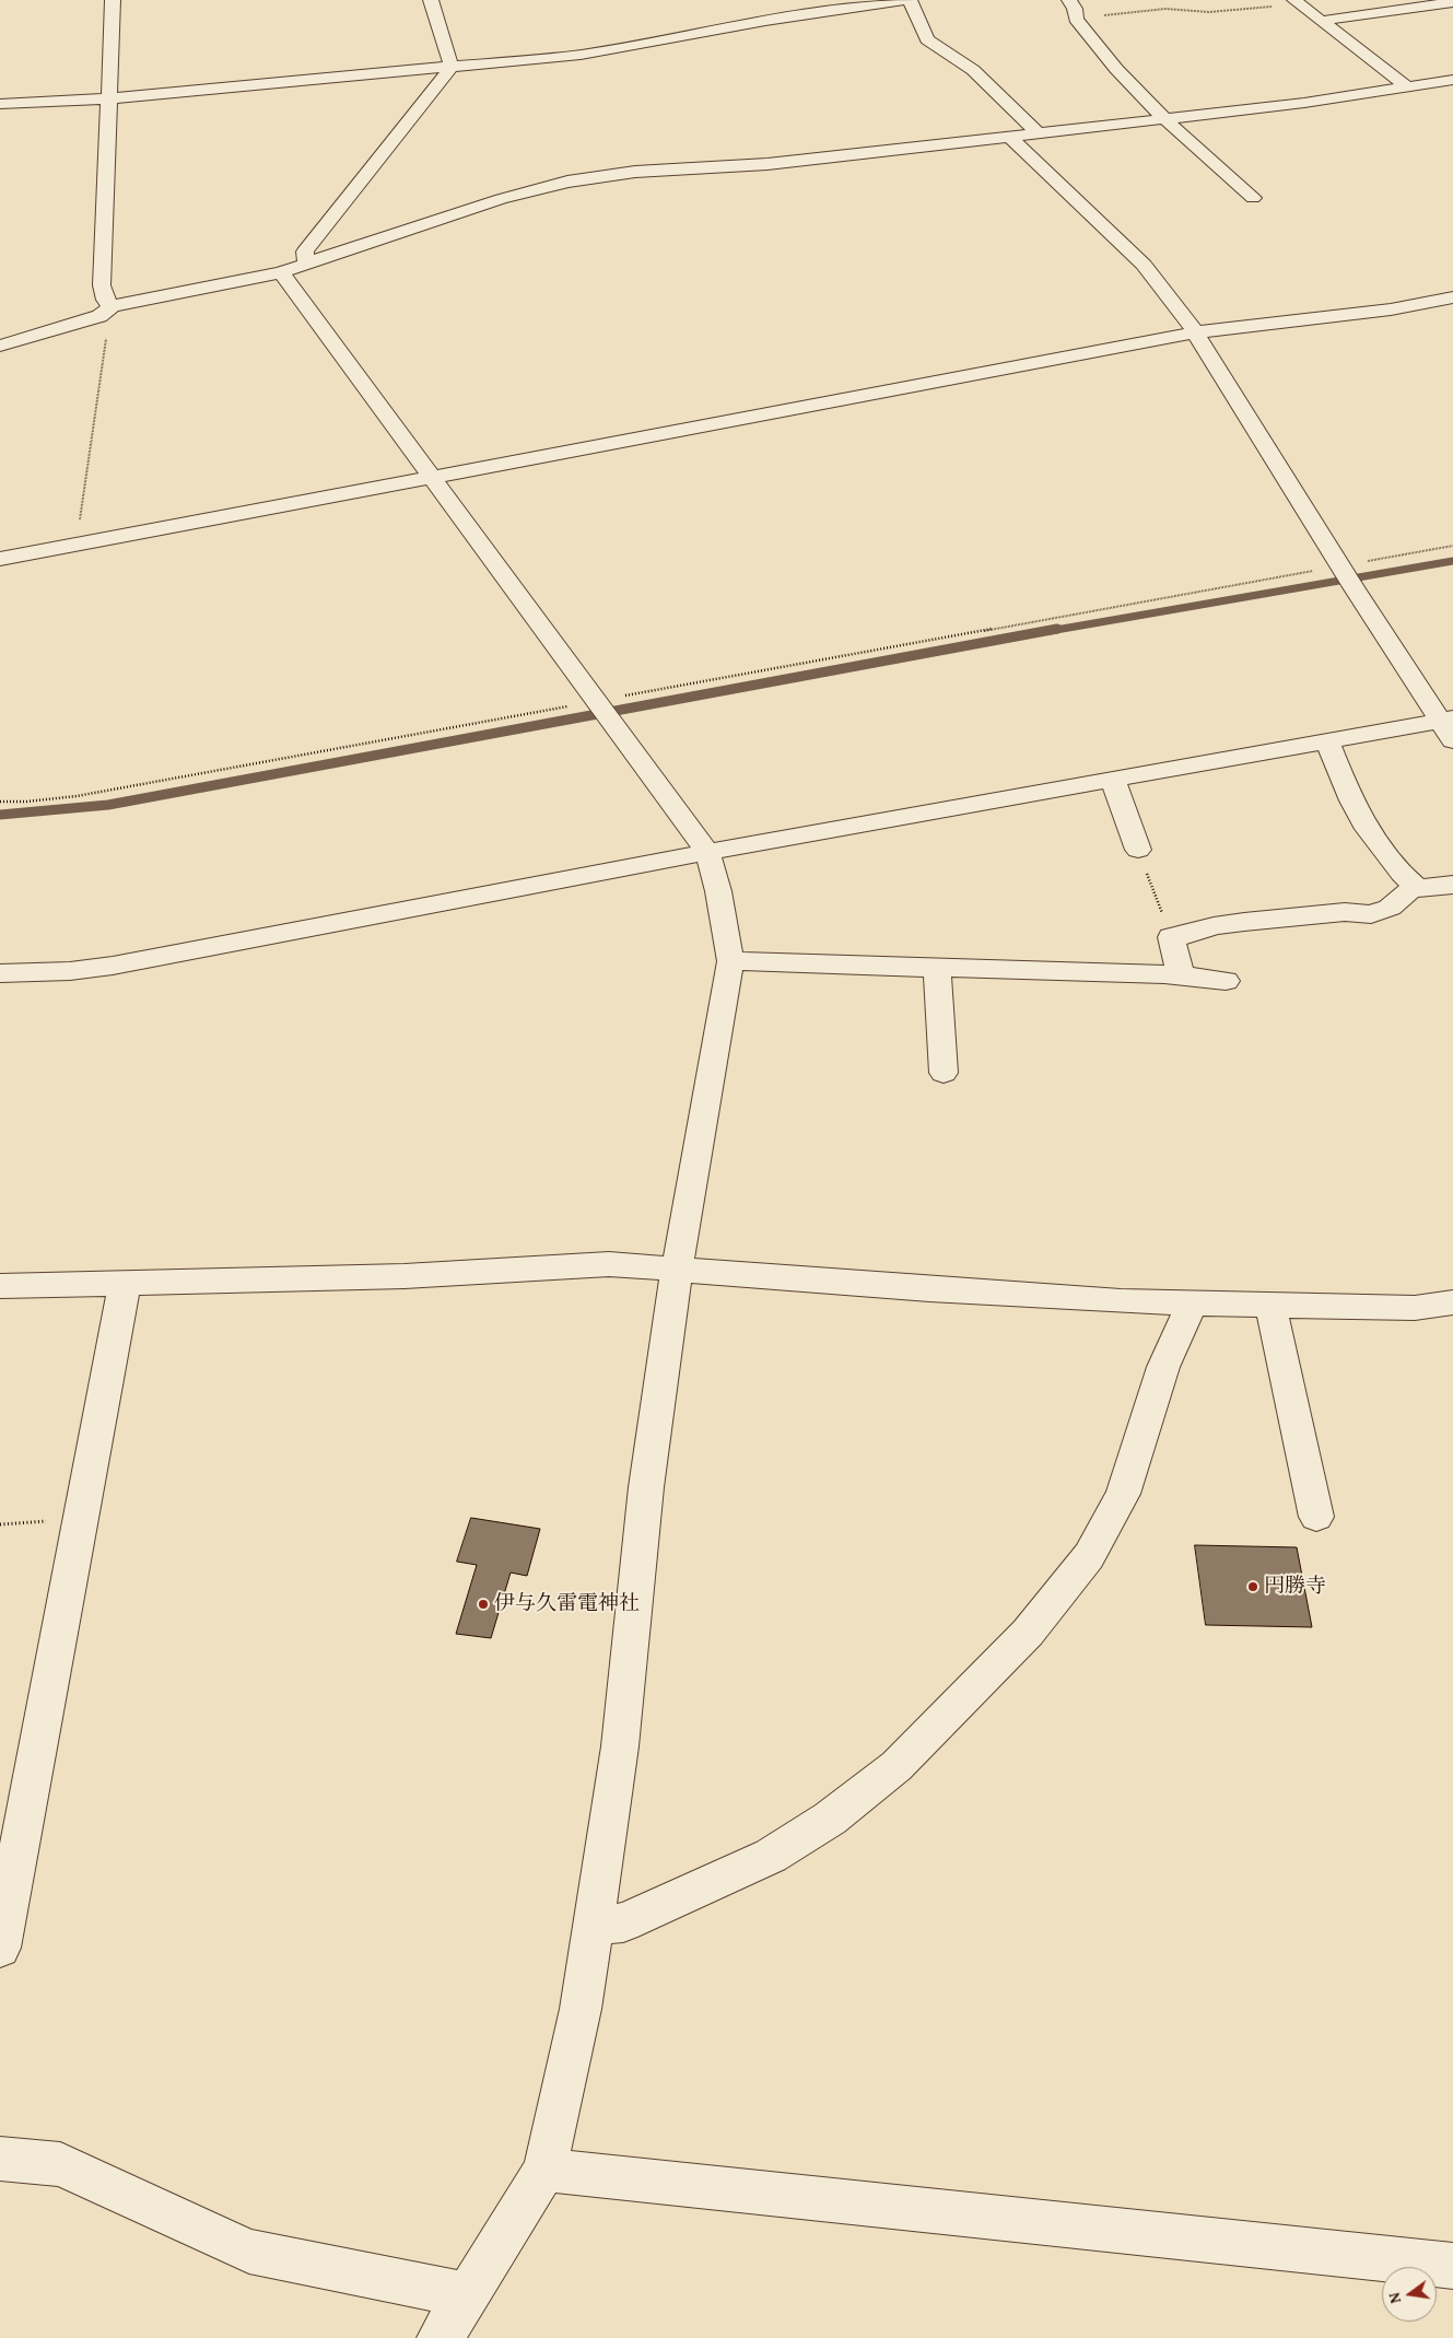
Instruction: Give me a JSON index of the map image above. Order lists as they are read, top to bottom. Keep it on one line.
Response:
{"places":["円勝寺","伊与久雷電神社"],"north":"left"}
